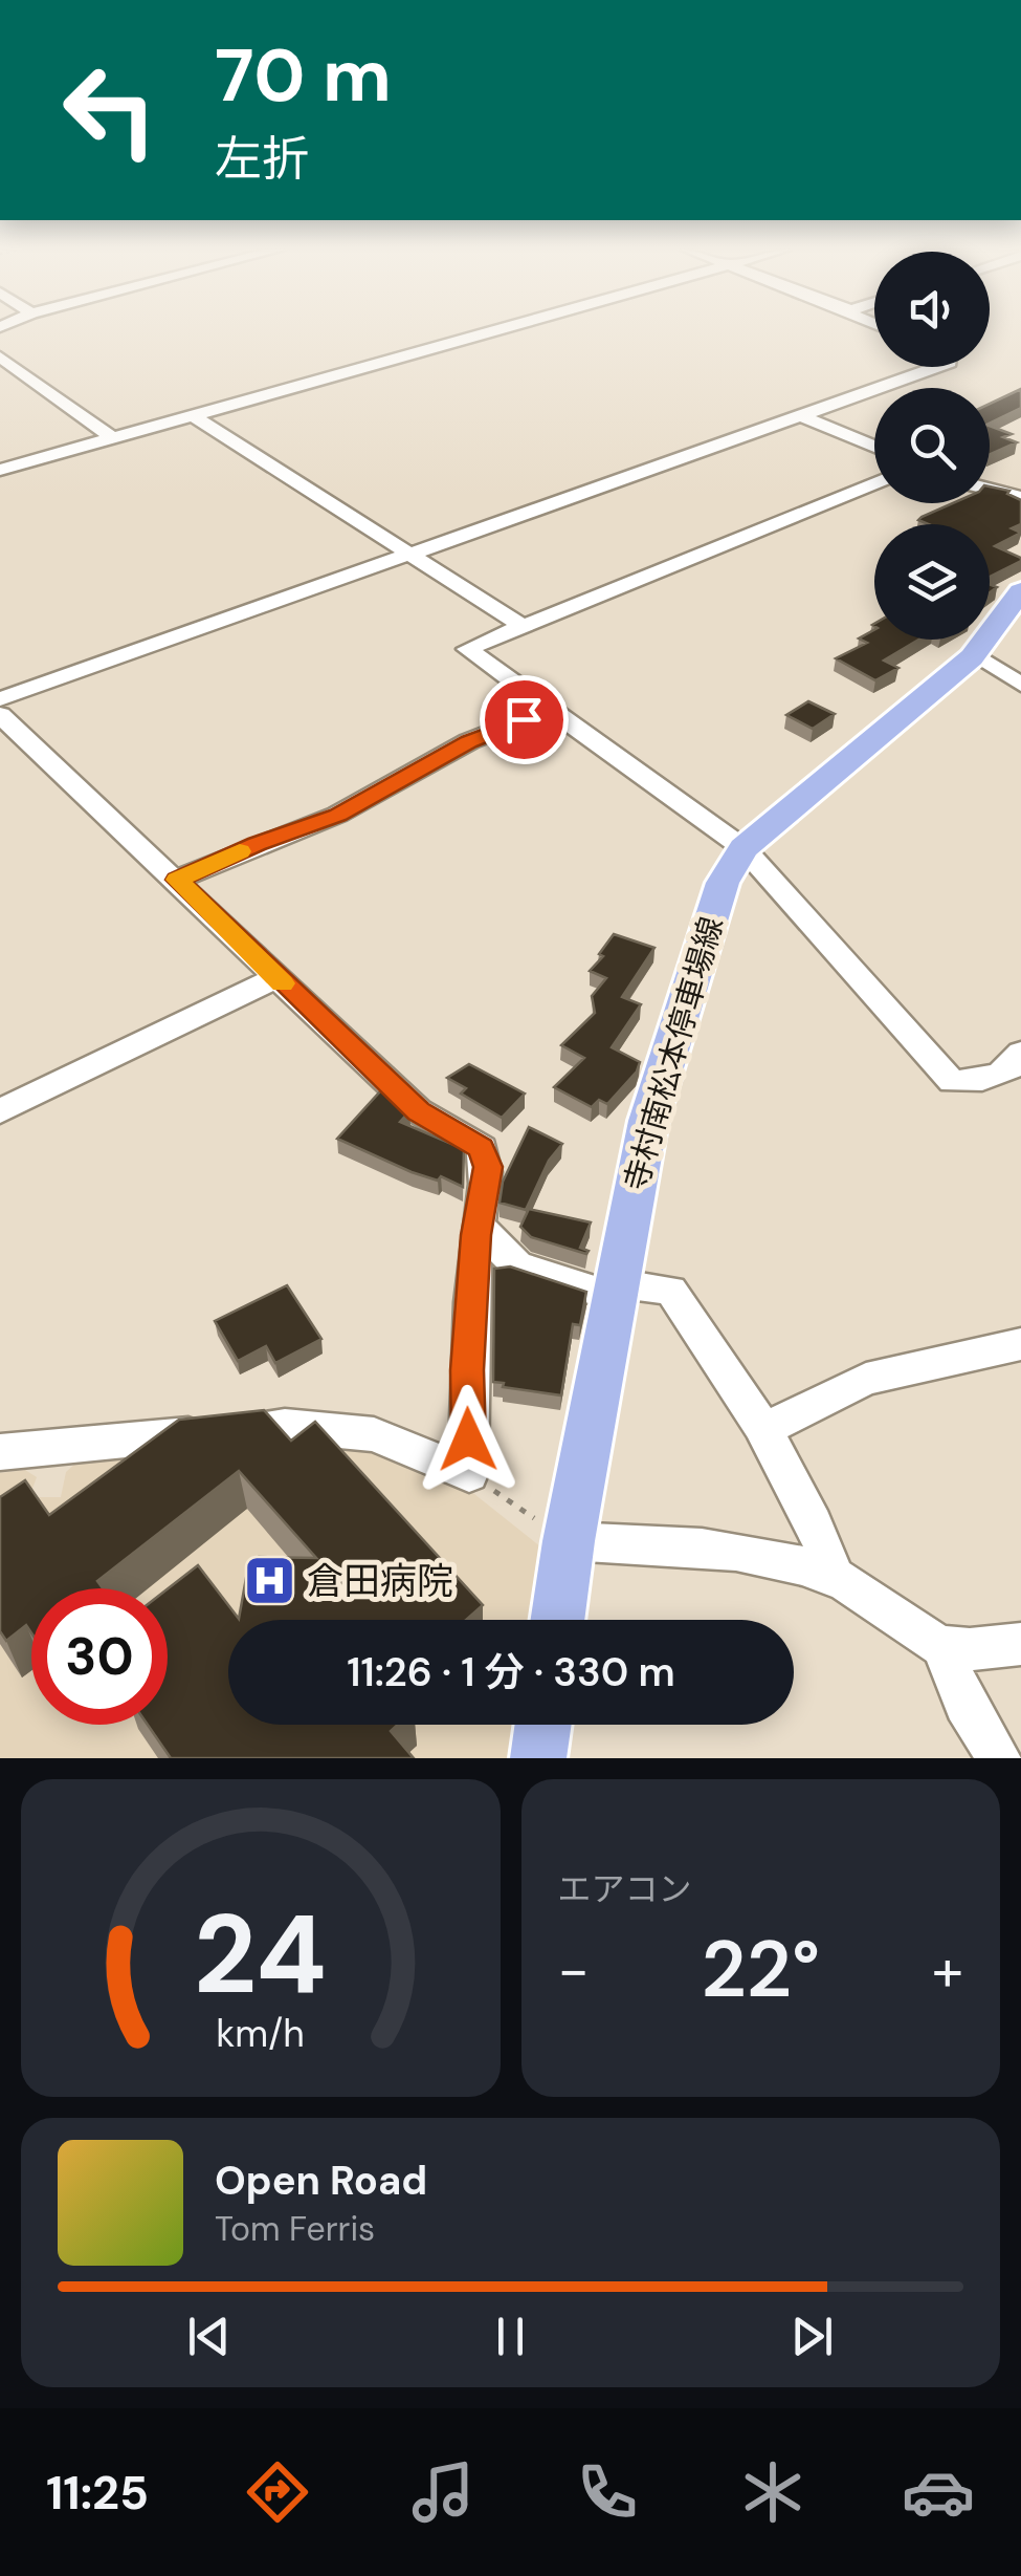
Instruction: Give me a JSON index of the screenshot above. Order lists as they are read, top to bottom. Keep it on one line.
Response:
{"streets":{"main road":["寺村南松本停車場線"]},"places":{"hospital":["倉田病院"]},"page":{"turn":["70 m","左折"],"limit":"30","trip":"11:26 · 1 分 · 330 m","tile":"エアコン","heat":["−","22°","+"],"song":["Open Road","Tom Ferris"],"tabs":"11:25","gauge":["24","km/h"]}}
